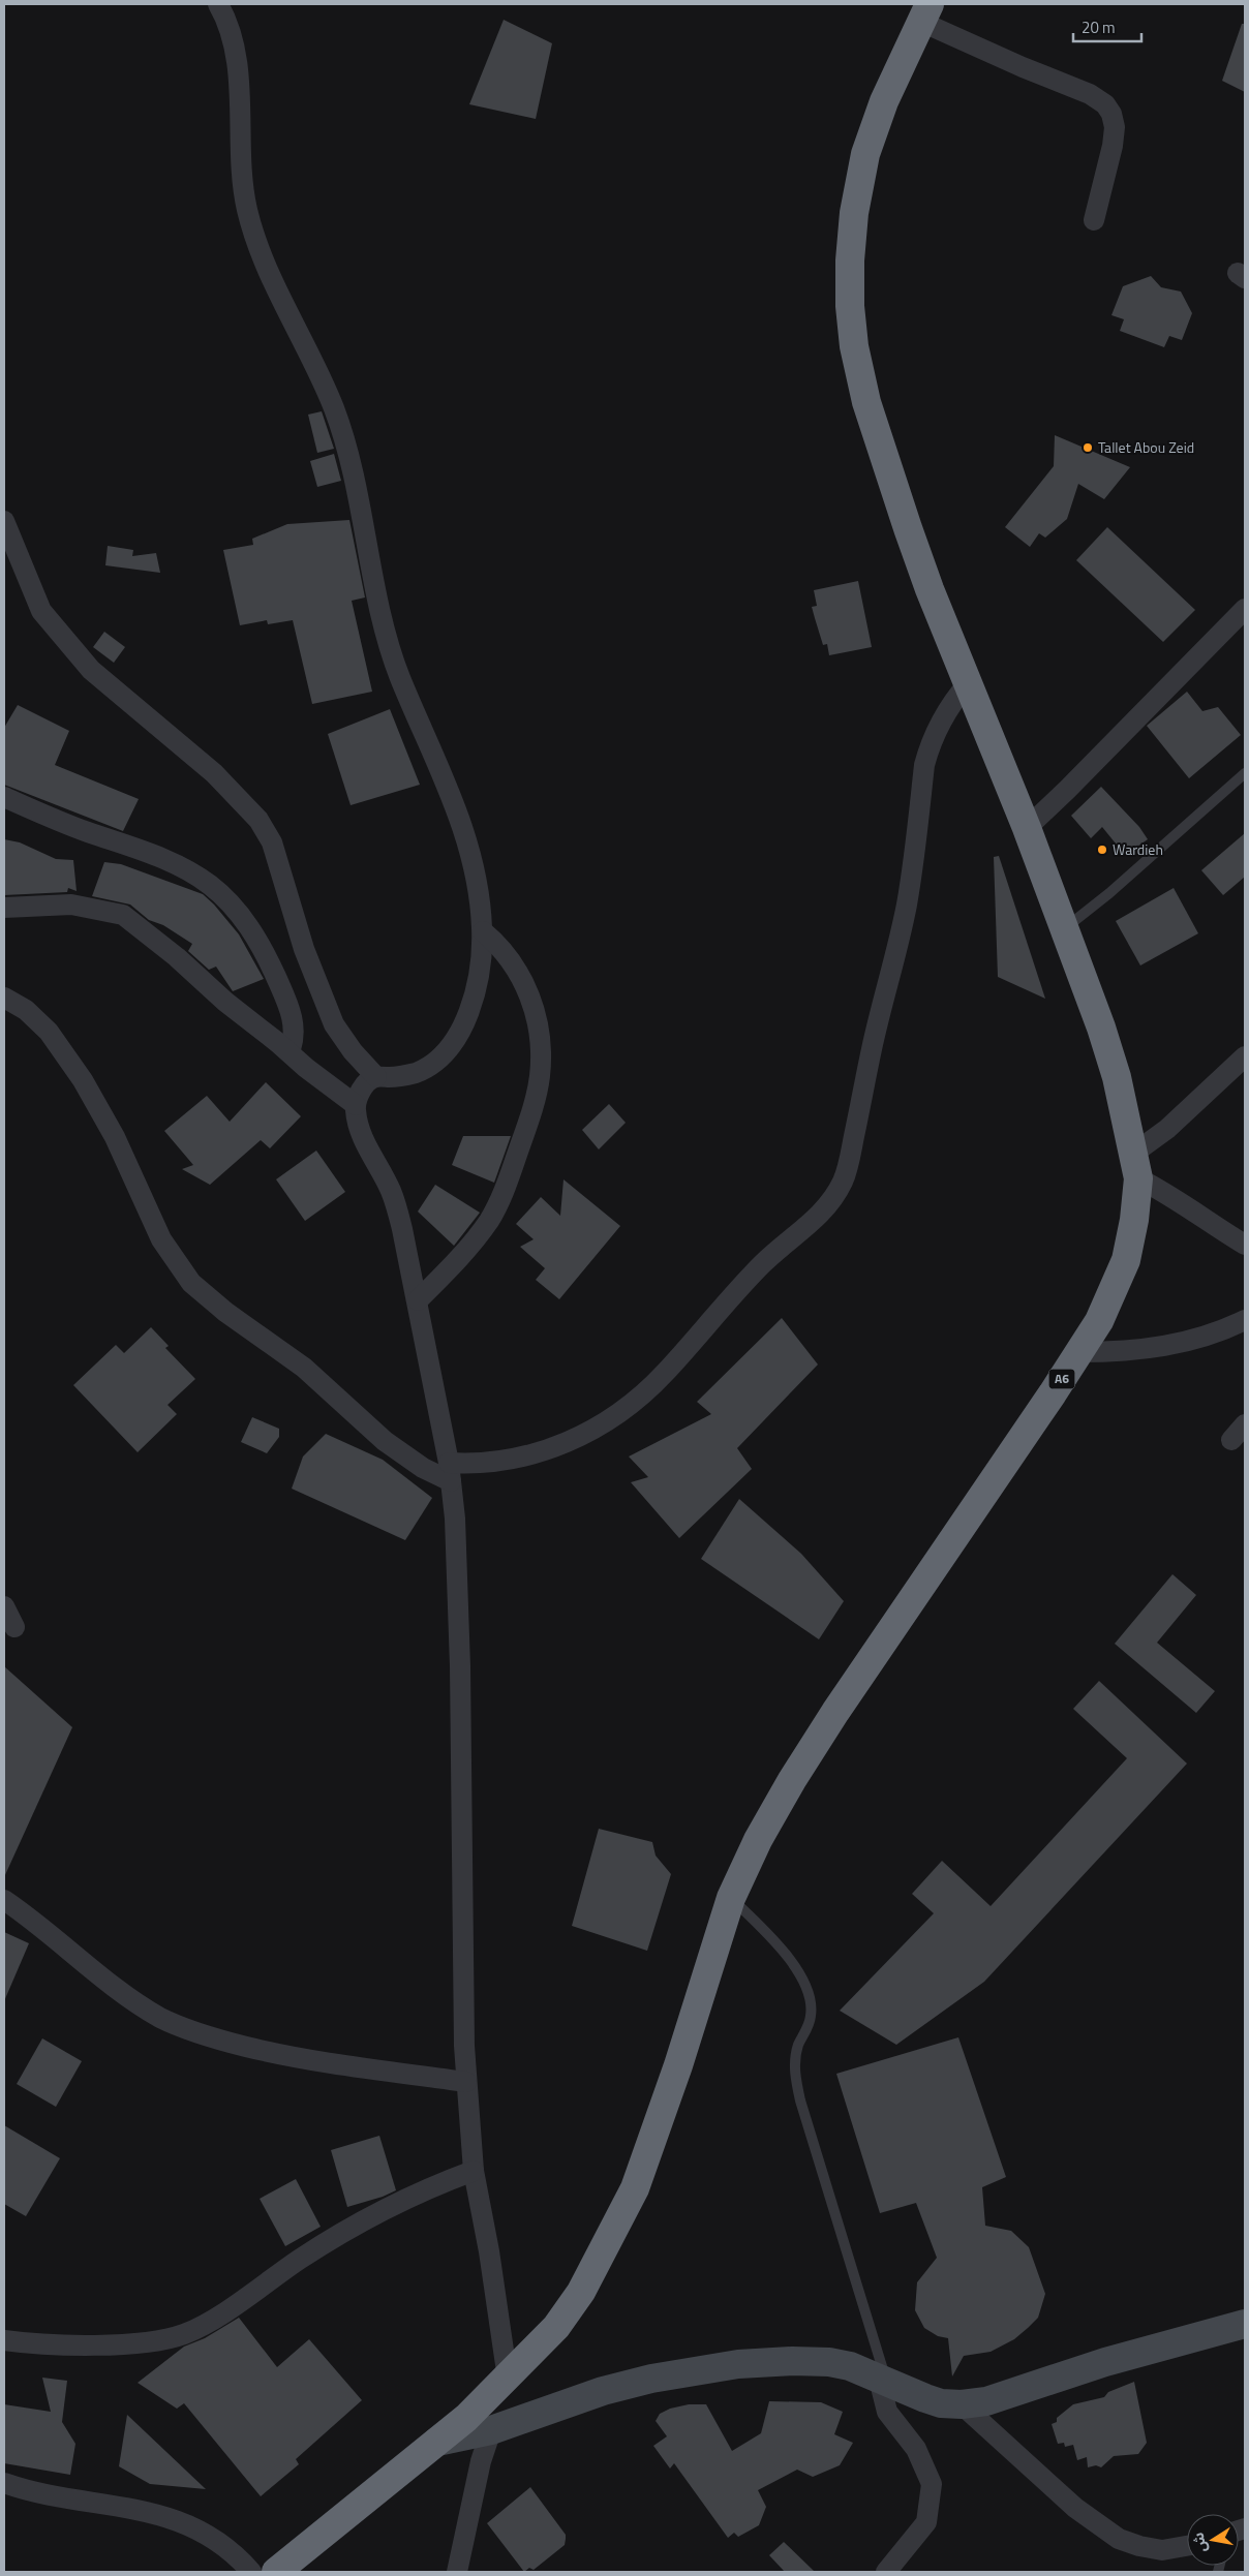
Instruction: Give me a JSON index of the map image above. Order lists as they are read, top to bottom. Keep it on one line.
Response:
{"streets":{"highway":["A6"]},"places":["Tallet Abou Zeid","Wardieh"],"scale_bar":"20 m","north":"left"}
